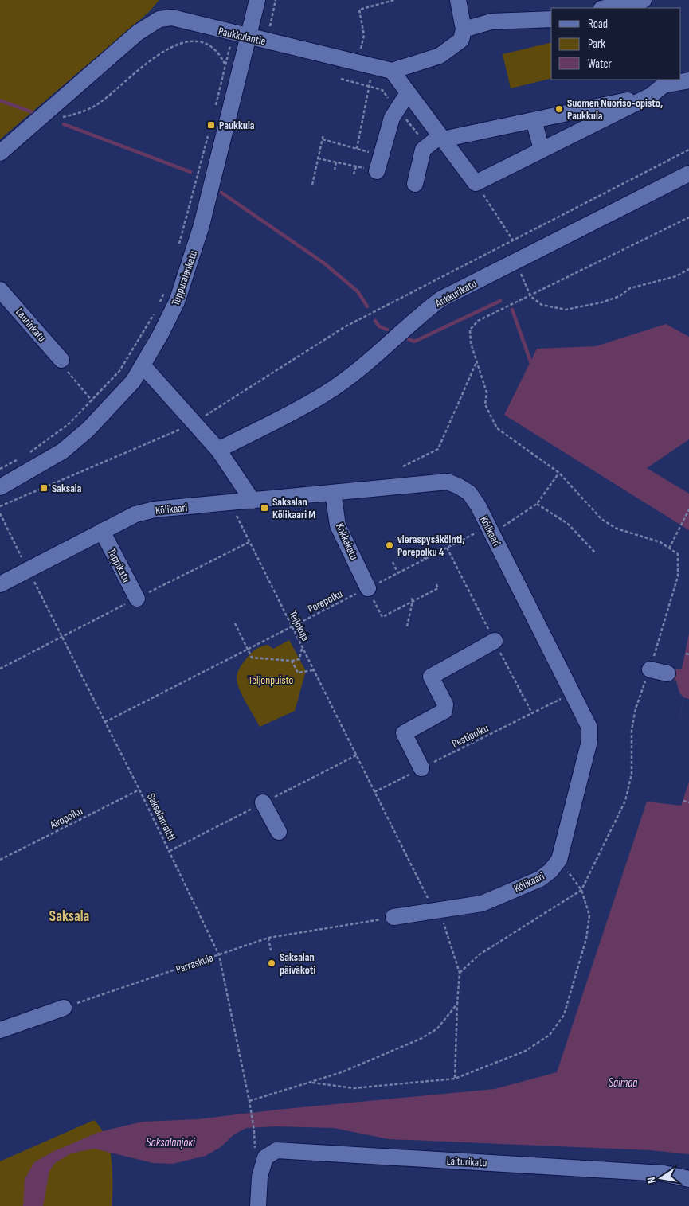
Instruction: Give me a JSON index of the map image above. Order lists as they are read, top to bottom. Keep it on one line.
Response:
{"streets":{"street":["Paukkulantie","Tuppuralankatu","Ankkurikatu","Laurinkatu","Kölikaari","Kokkakatu","Tappikatu","Laiturikatu"],"path":["Porepolku","Teljokuja","Pestipolku","Saksalanraitti","Airopolku","Parraskuja"]},"crossings":[["Paukkulantie","Tuppuralankatu"],["Kölikaari","Kokkakatu"],["Kölikaari","Tappikatu"],["Kölikaari","Porepolku"],["Kölikaari","Teljokuja"],["Kölikaari","Pestipolku"],["Kölikaari","Saksalanraitti"],["Kölikaari","Parraskuja"],["Kokkakatu","Porepolku"],["Porepolku","Teljokuja"],["Porepolku","Saksalanraitti"],["Teljokuja","Pestipolku"],["Saksalanraitti","Airopolku"],["Saksalanraitti","Parraskuja"]],"districts":["Saksala"],"water":["Saimaa","Saksalanjoki"],"parks":["Teljonpuisto"],"places":{"other":["Suomen Nuoriso-opisto, Paukkula","vieraspysäköinti, Porepolku 4","Saksalan päiväkoti"],"transit":["Paukkula","Saksala","Saksalan Kölikaari M"]},"legend":["Road","Park","Water"],"north":"left"}
